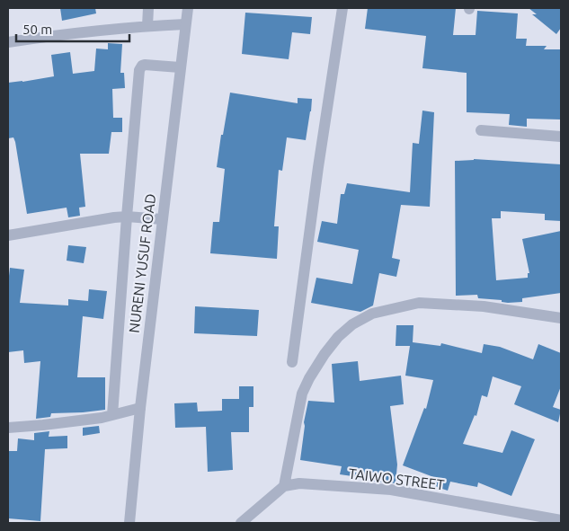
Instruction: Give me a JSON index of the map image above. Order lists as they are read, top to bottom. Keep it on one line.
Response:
{"streets":{"street":["NURENI YUSUF ROAD","TAIWO STREET"]},"scale_bar":"50 m"}
